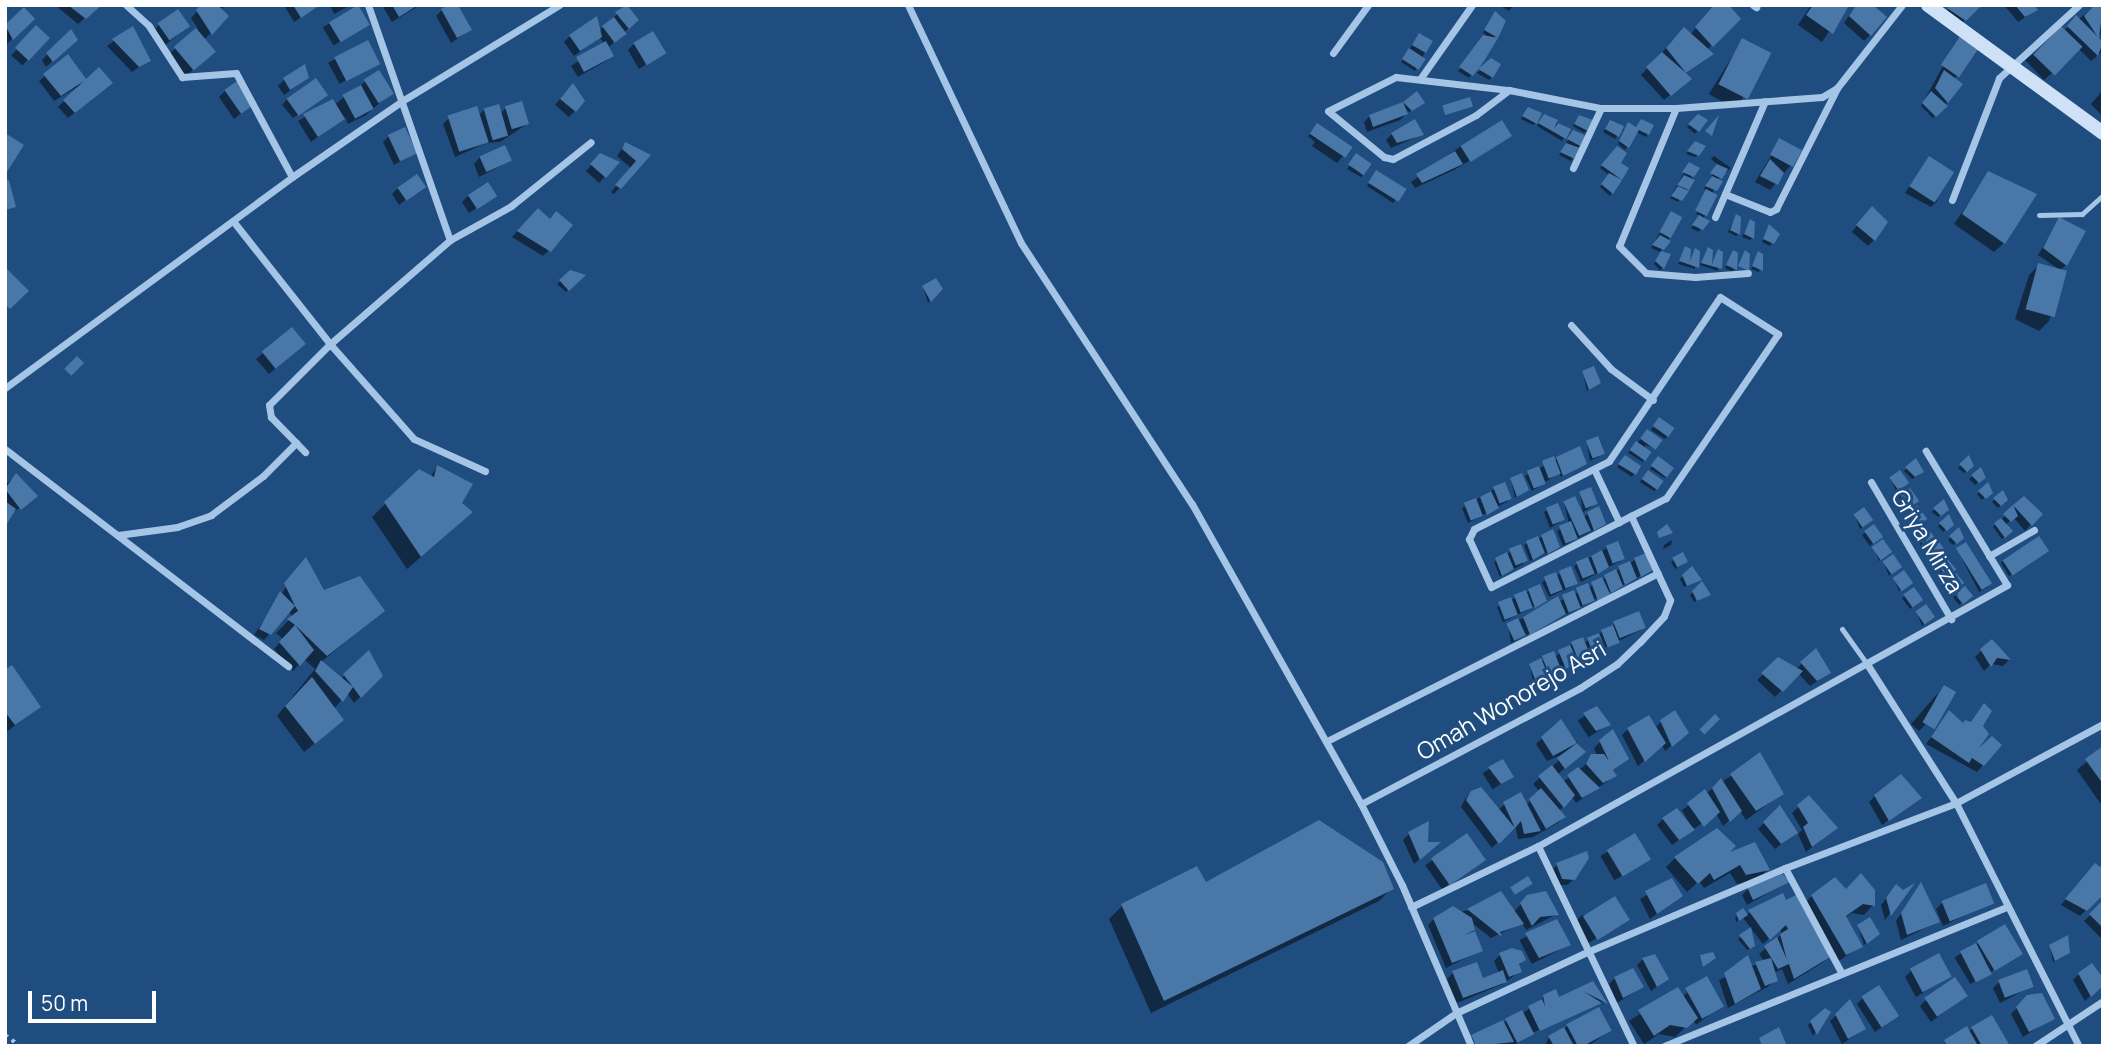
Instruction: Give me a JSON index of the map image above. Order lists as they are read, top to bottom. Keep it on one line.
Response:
{"streets":{"street":["Griya Mirza","Omah Wonorejo Asri"]},"scale_bar":"50 m"}
